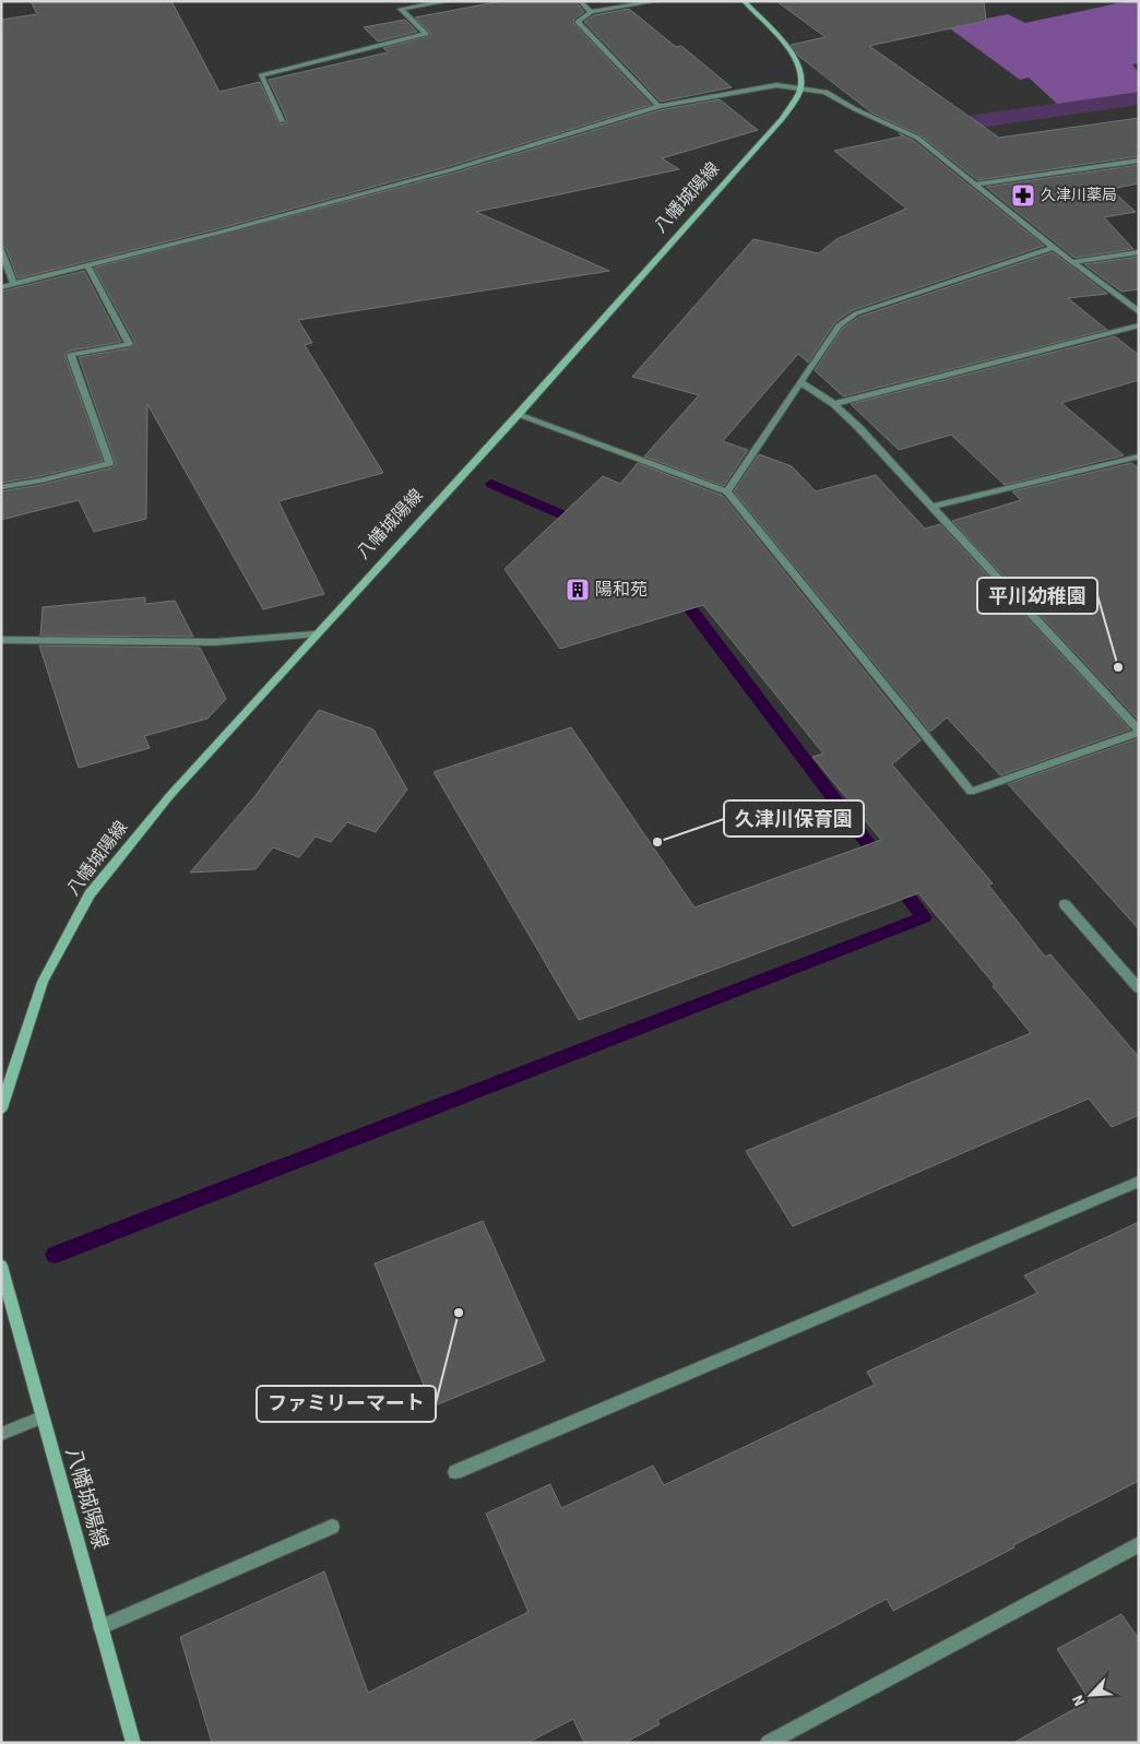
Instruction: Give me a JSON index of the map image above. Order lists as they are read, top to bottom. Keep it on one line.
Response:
{"streets":{"main road":["八幡城陽線"]},"places":{"pharmacy":["久津川薬局"],"building":["陽和苑"],"other":["平川幼稚園","久津川保育園","ファミリーマート"]},"north":"bottom left"}
